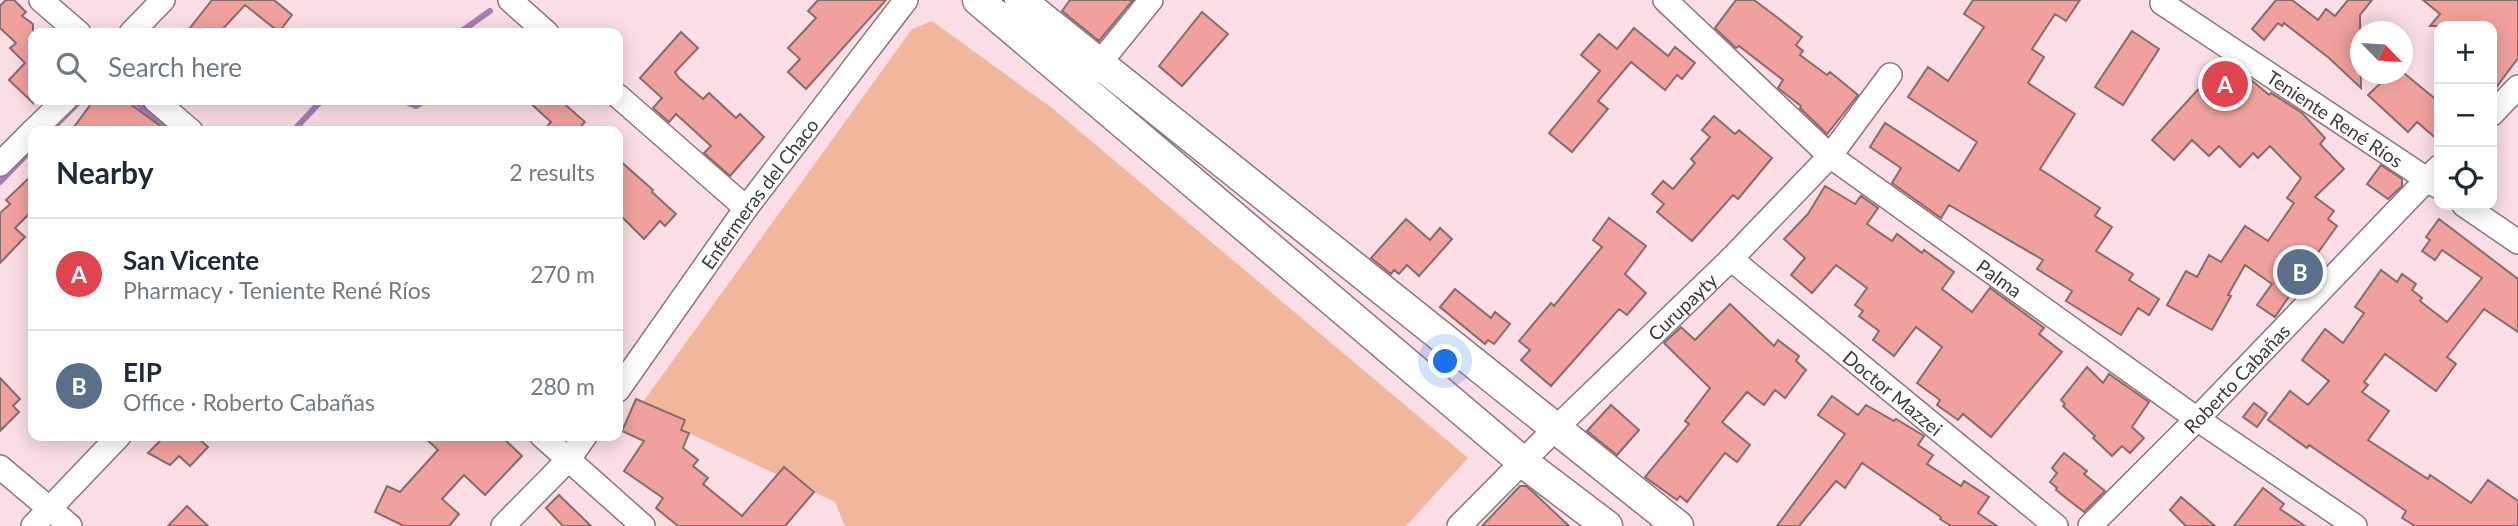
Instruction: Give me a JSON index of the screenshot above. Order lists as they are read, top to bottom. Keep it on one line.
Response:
{"streets":{"street":["Teniente René Ríos","Enfermeras del Chaco","Palma","Curupayty","Roberto Cabañas","Doctor Mazzei"]},"crossings":[["Palma","Curupayty"],["Palma","Roberto Cabañas"],["Curupayty","Doctor Mazzei"]],"north":"bottom right","page":{"map_buttons":["+","−"],"search":"Search here","pins":["A","B"],"heading":["Nearby","2 results"],"list":[{"mark":"A","name":"San Vicente","note":"Pharmacy · Teniente René Ríos","value":"270 m"},{"mark":"B","name":"EIP","note":"Office · Roberto Cabañas","value":"280 m"}]}}
